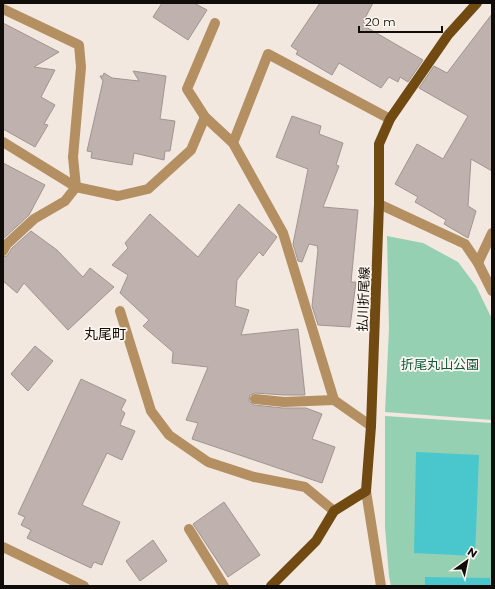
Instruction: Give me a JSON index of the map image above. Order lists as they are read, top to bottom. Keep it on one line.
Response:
{"streets":{"main road":["払川折尾線"]},"districts":["丸尾町"],"parks":["折尾丸山公園"],"scale_bar":"20 m","north":"top right"}
